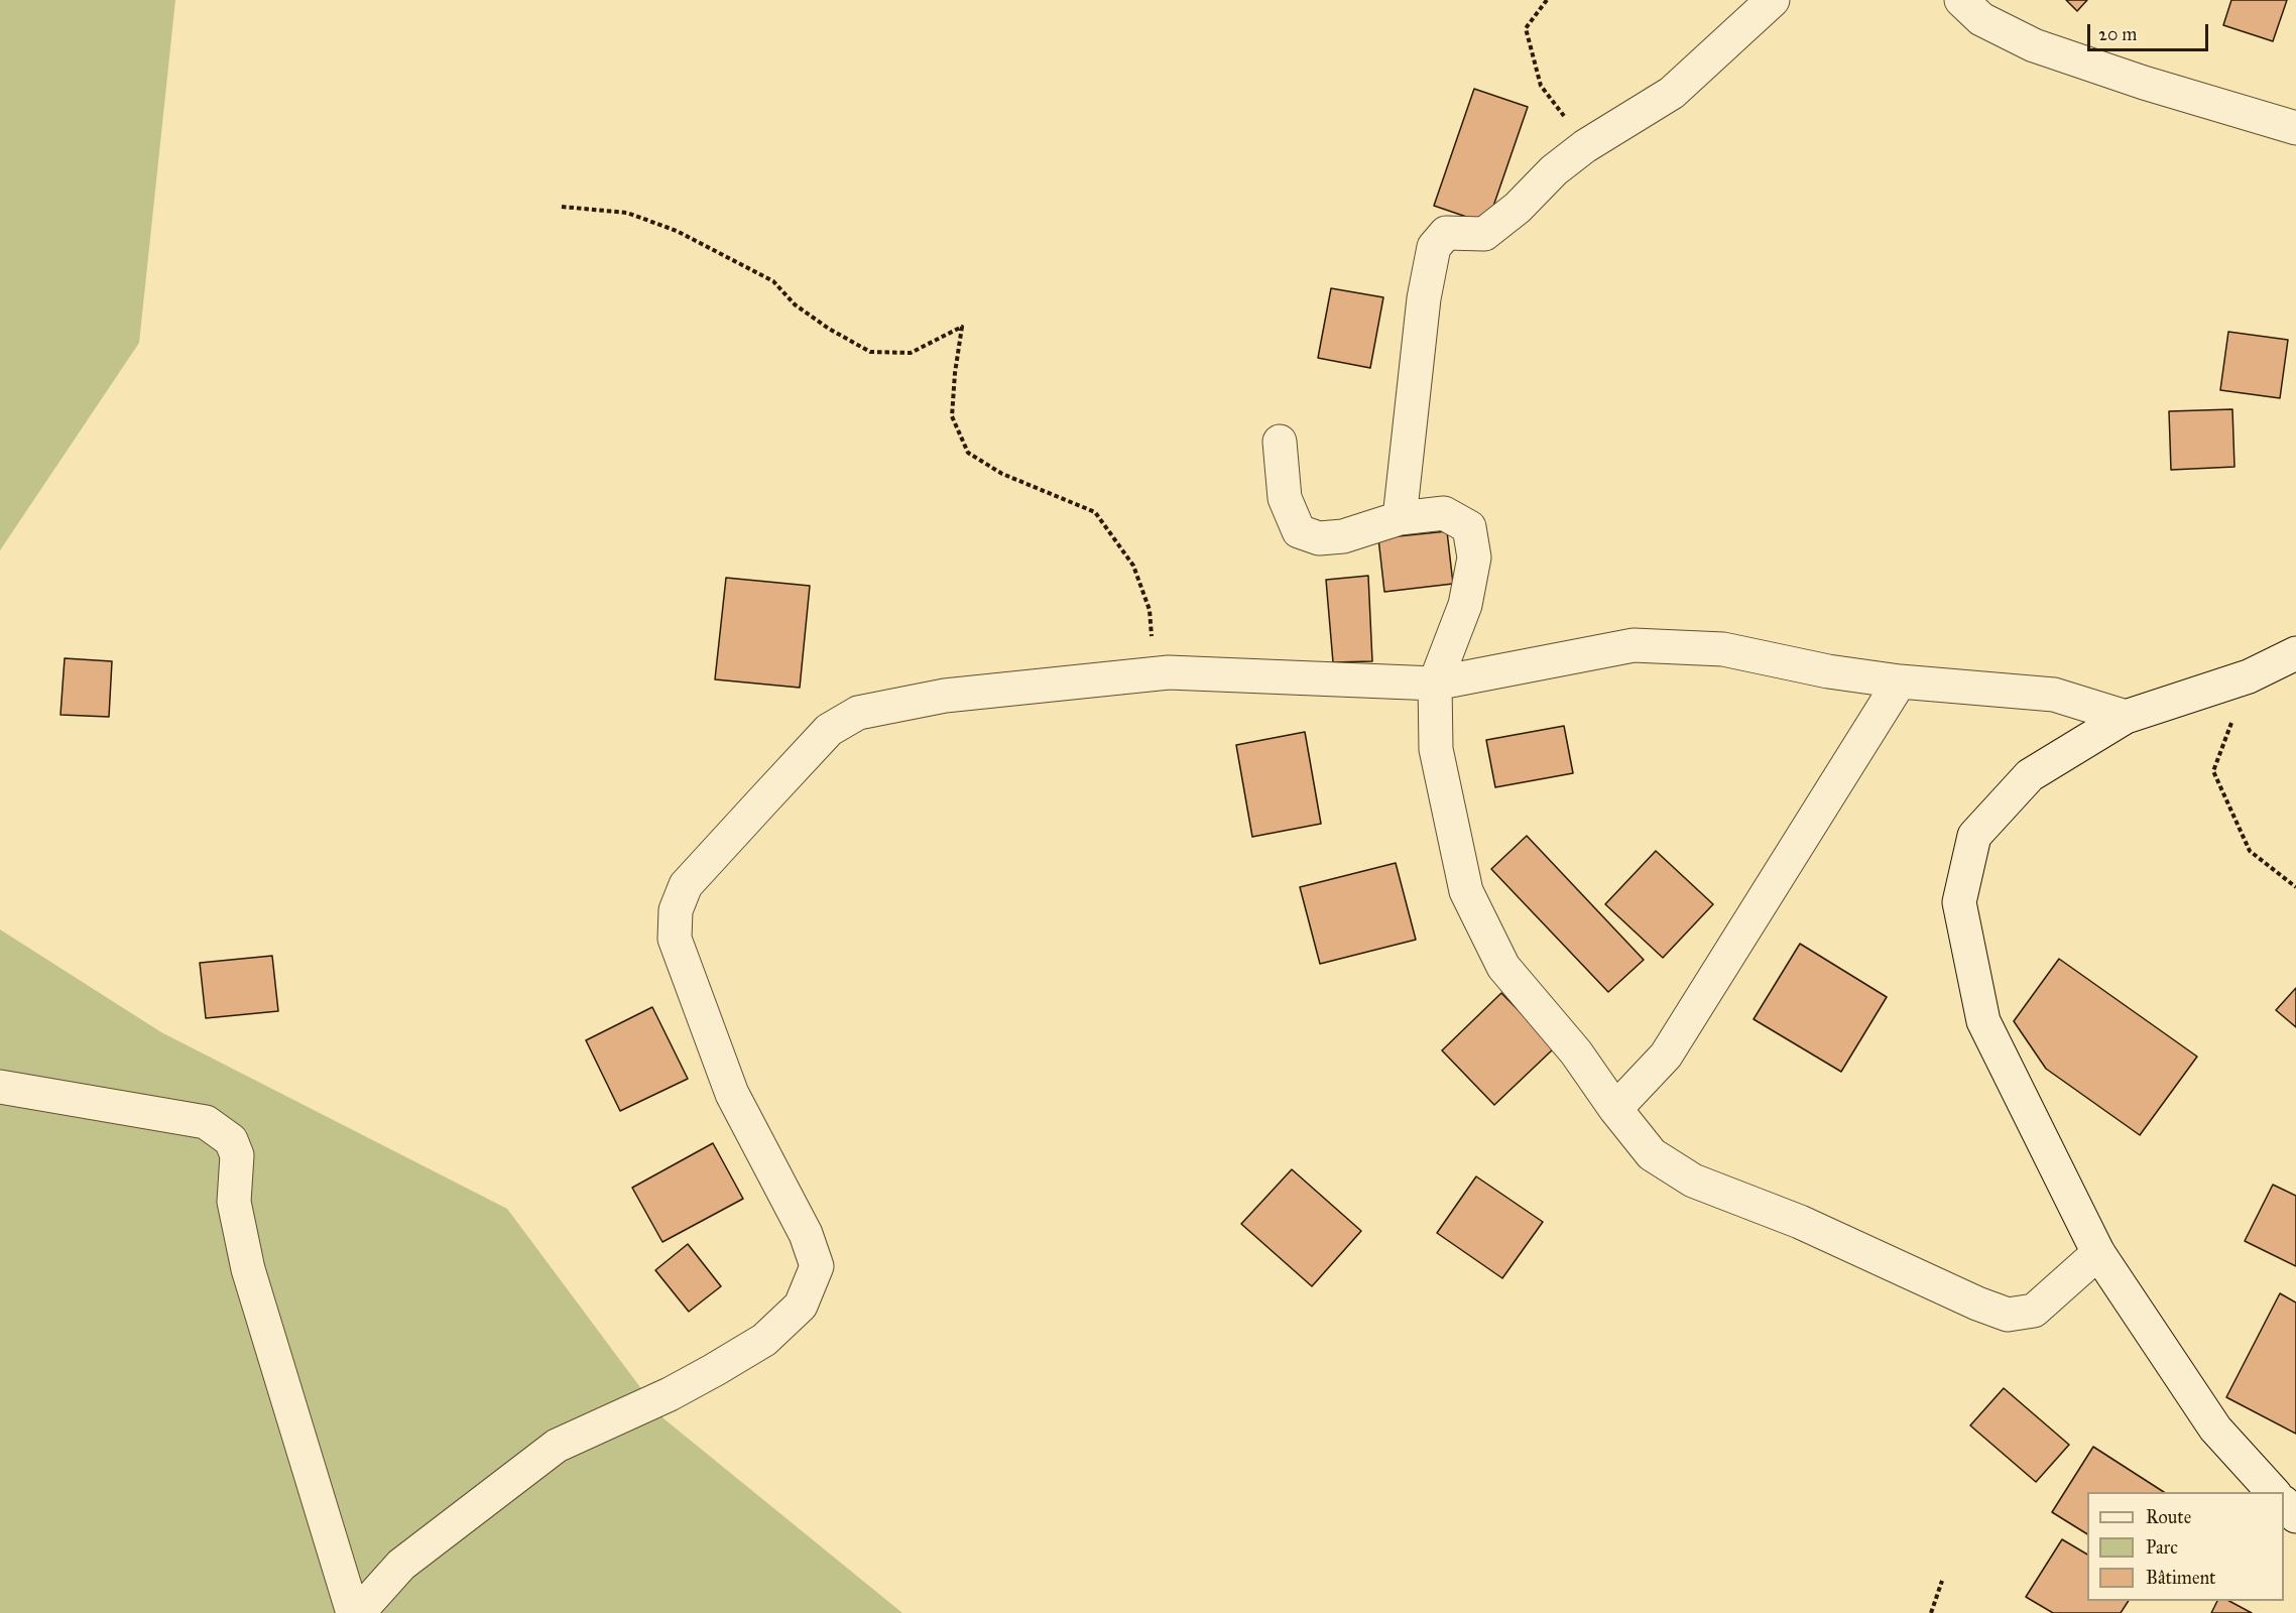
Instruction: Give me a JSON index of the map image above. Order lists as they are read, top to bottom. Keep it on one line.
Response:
{"legend":["Route","Parc","Bâtiment"],"scale_bar":"20 m"}
